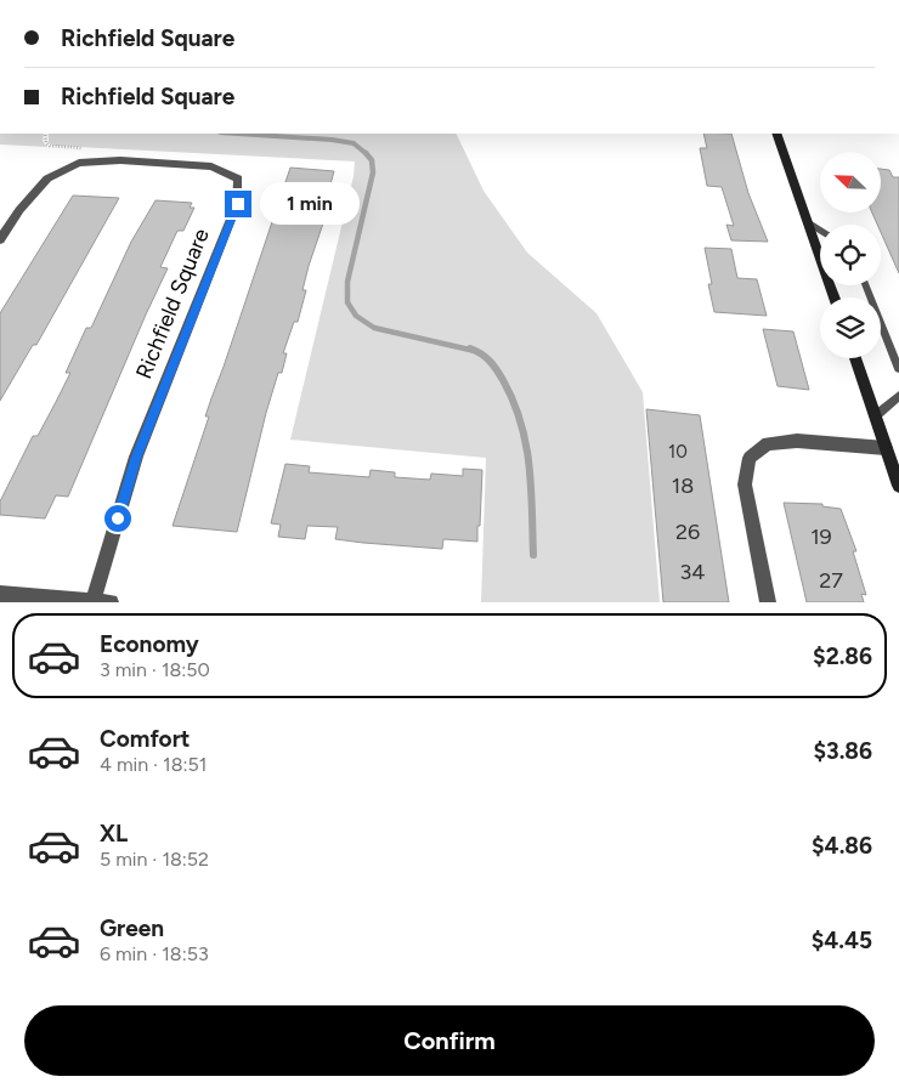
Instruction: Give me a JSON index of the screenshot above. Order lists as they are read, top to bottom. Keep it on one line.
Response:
{"streets":{"street":["Richfield Square"]},"house_numbers":["10","18","26","19","34","27"],"north":"top left","page":{"banner":["Richfield Square","Richfield Square"],"bubble":"1 min","list":[{"name":"Economy","note":"3 min · 18:50","value":"$2.86"},{"name":"Comfort","note":"4 min · 18:51","value":"$3.86"},{"name":"XL","note":"5 min · 18:52","value":"$4.86"},{"name":"Green","note":"6 min · 18:53","value":"$4.45"}],"buttons":"Confirm"}}
